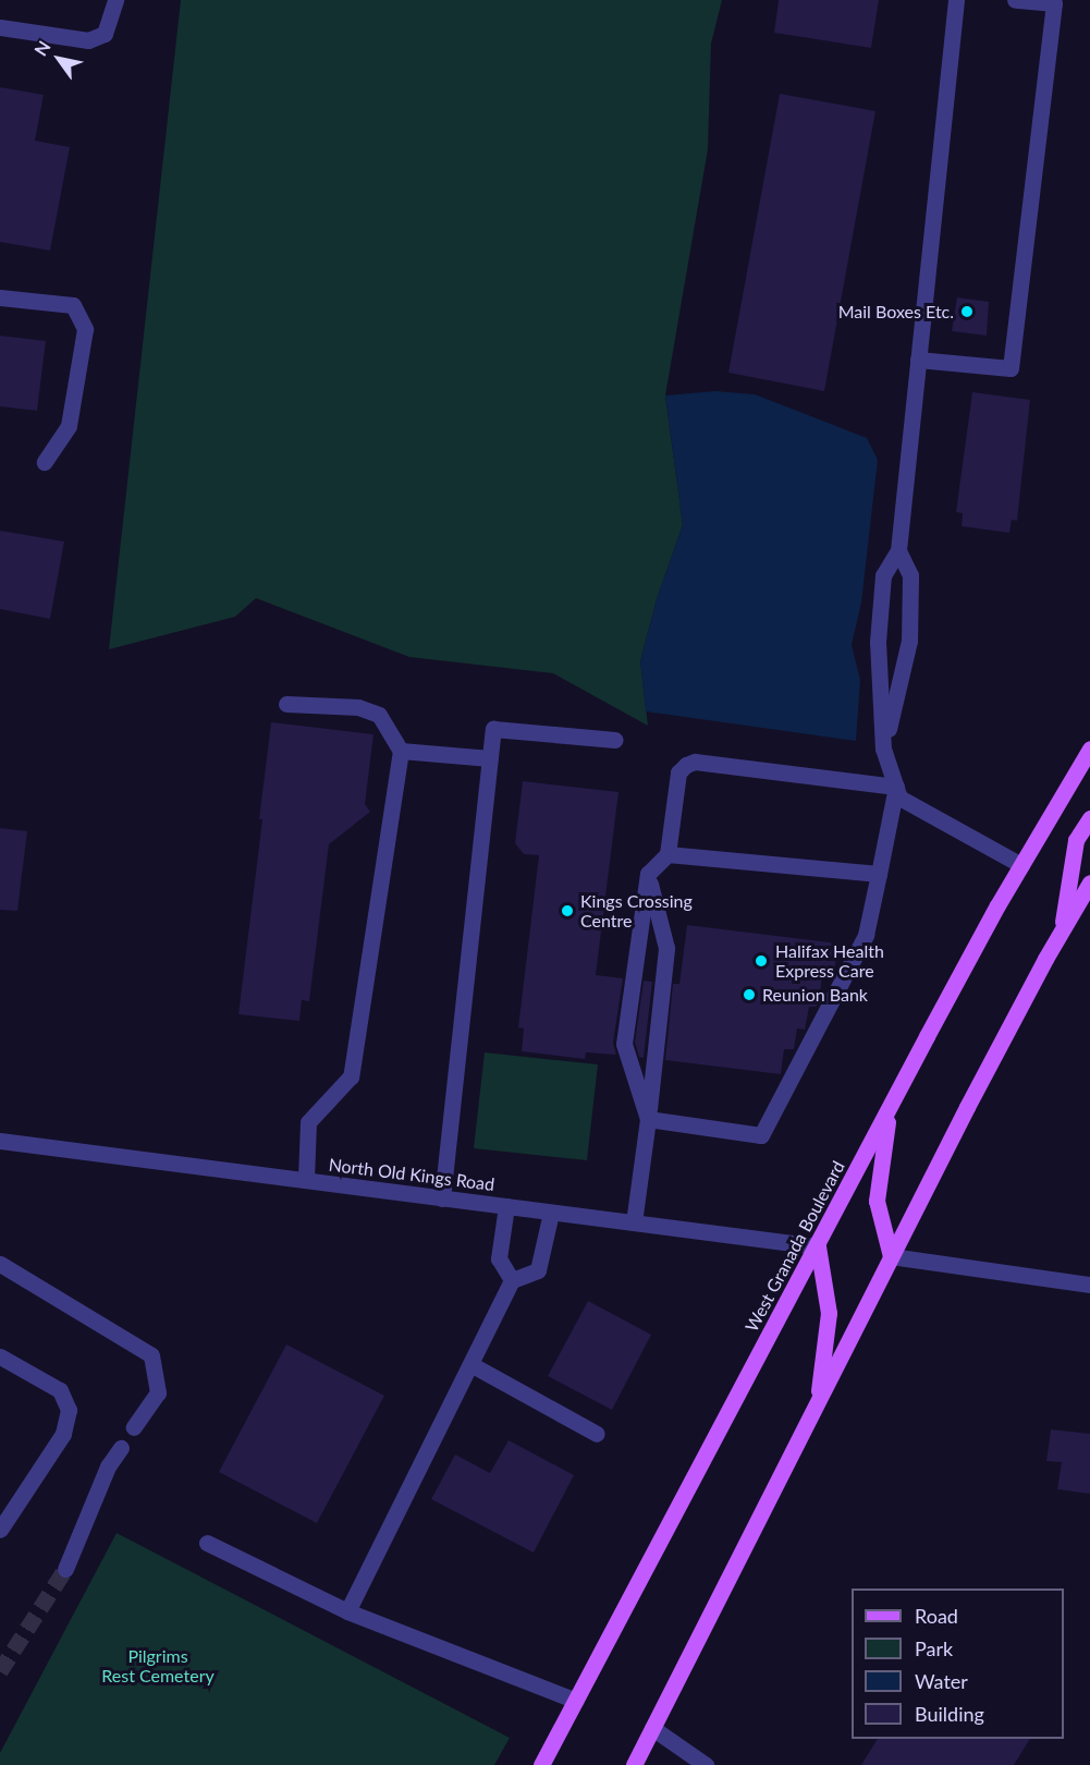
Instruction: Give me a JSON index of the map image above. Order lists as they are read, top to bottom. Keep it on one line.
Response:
{"streets":{"main road":["West Granada Boulevard"],"street":["North Old Kings Road"]},"crossings":[["North Old Kings Road","West Granada Boulevard"]],"parks":["Pilgrims Rest Cemetery"],"places":["Mail Boxes Etc.","Kings Crossing Centre","Halifax Health Express Care","Reunion Bank"],"legend":["Road","Park","Water","Building"],"north":"top left"}
